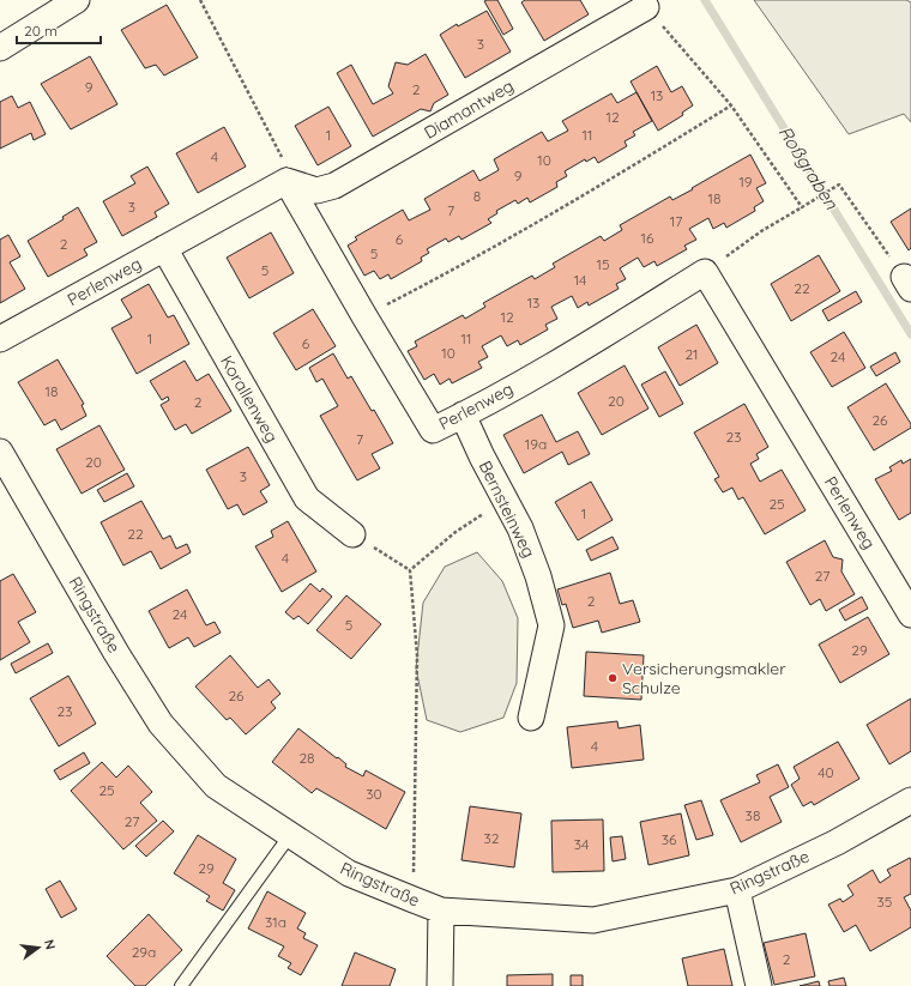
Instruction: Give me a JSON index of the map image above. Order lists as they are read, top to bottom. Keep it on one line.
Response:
{"streets":{"street":["Diamantweg","Perlenweg","Korallenweg","Bernsteinweg","Ringstraße"]},"crossings":[["Diamantweg","Perlenweg"],["Perlenweg","Korallenweg"],["Perlenweg","Bernsteinweg"]],"water":["Roßgraben"],"places":["Versicherungsmakler Schulze"],"house_numbers":["3","9","2","13","12","1","11","4","10","9","19","8","18","3","7","17","16","6","2","5","15","5","14","22","13","12","1","11","6","10","21","24","18","20","2","26","23","7","19a","20","3","25","1","22","4","27","2","24","5","29","26","23","4","28","40","25","30","38","27","32","36","34","29","35","31a","29a","2"],"scale_bar":"20 m","north":"right"}
